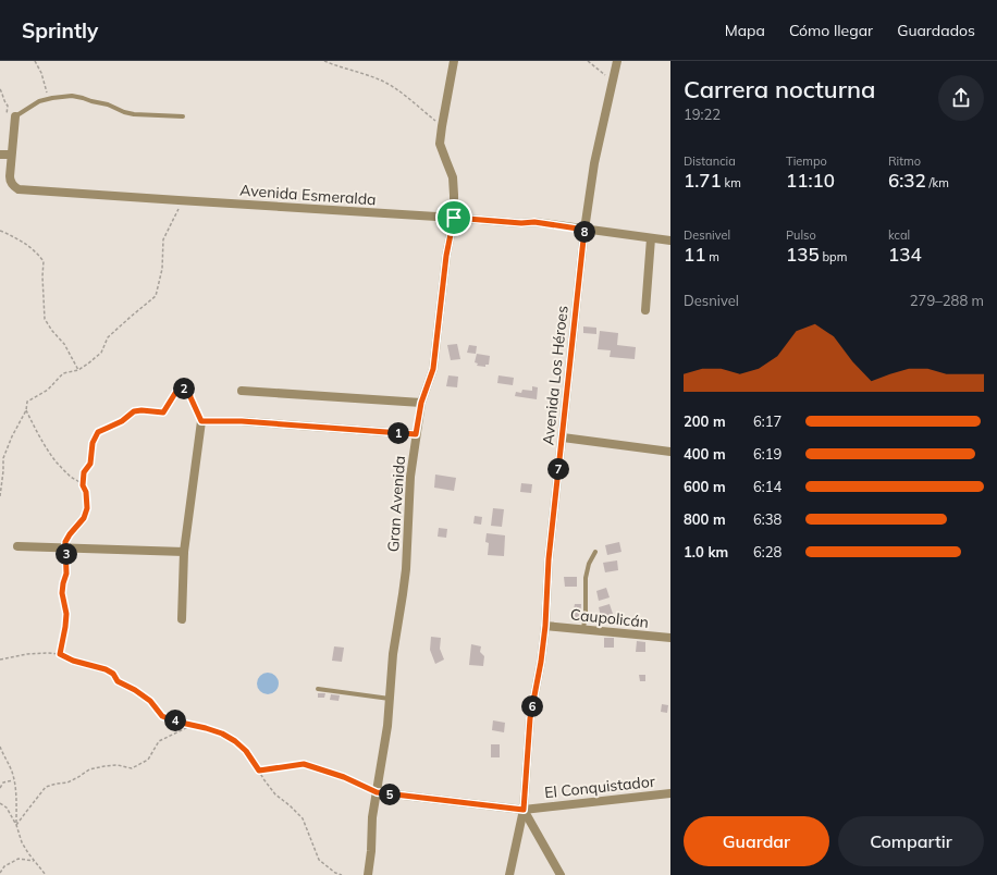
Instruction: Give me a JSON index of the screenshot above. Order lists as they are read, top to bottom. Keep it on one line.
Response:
{"streets":{"street":["Avenida Esmeralda","Avenida Los Héroes","Gran Avenida","Caupolicán","El Conquistador"]},"crossings":[["Avenida Esmeralda","Avenida Los Héroes"],["Avenida Esmeralda","Gran Avenida"],["Avenida Los Héroes","Caupolicán"],["Avenida Los Héroes","El Conquistador"],["Gran Avenida","El Conquistador"]],"page":{"header":"Sprintly","nav":["Mapa","Cómo llegar","Guardados"],"heading":["Carrera nocturna","19:22"],"stats":[["Distancia","1.71 km"],["Tiempo","11:10"],["Ritmo","6:32 /km"],["Desnivel","11 m"],["Pulso","135 bpm"],["kcal","134"]],"pins":["8","2","1","7","3","6","4","5"],"chart":["Desnivel","279–288 m"],"list":[{"name":"200 m","note":"6:17"},{"name":"400 m","note":"6:19"},{"name":"600 m","note":"6:14"},{"name":"800 m","note":"6:38"},{"name":"1.0 km","note":"6:28"}],"buttons":["Guardar","Compartir"]}}
